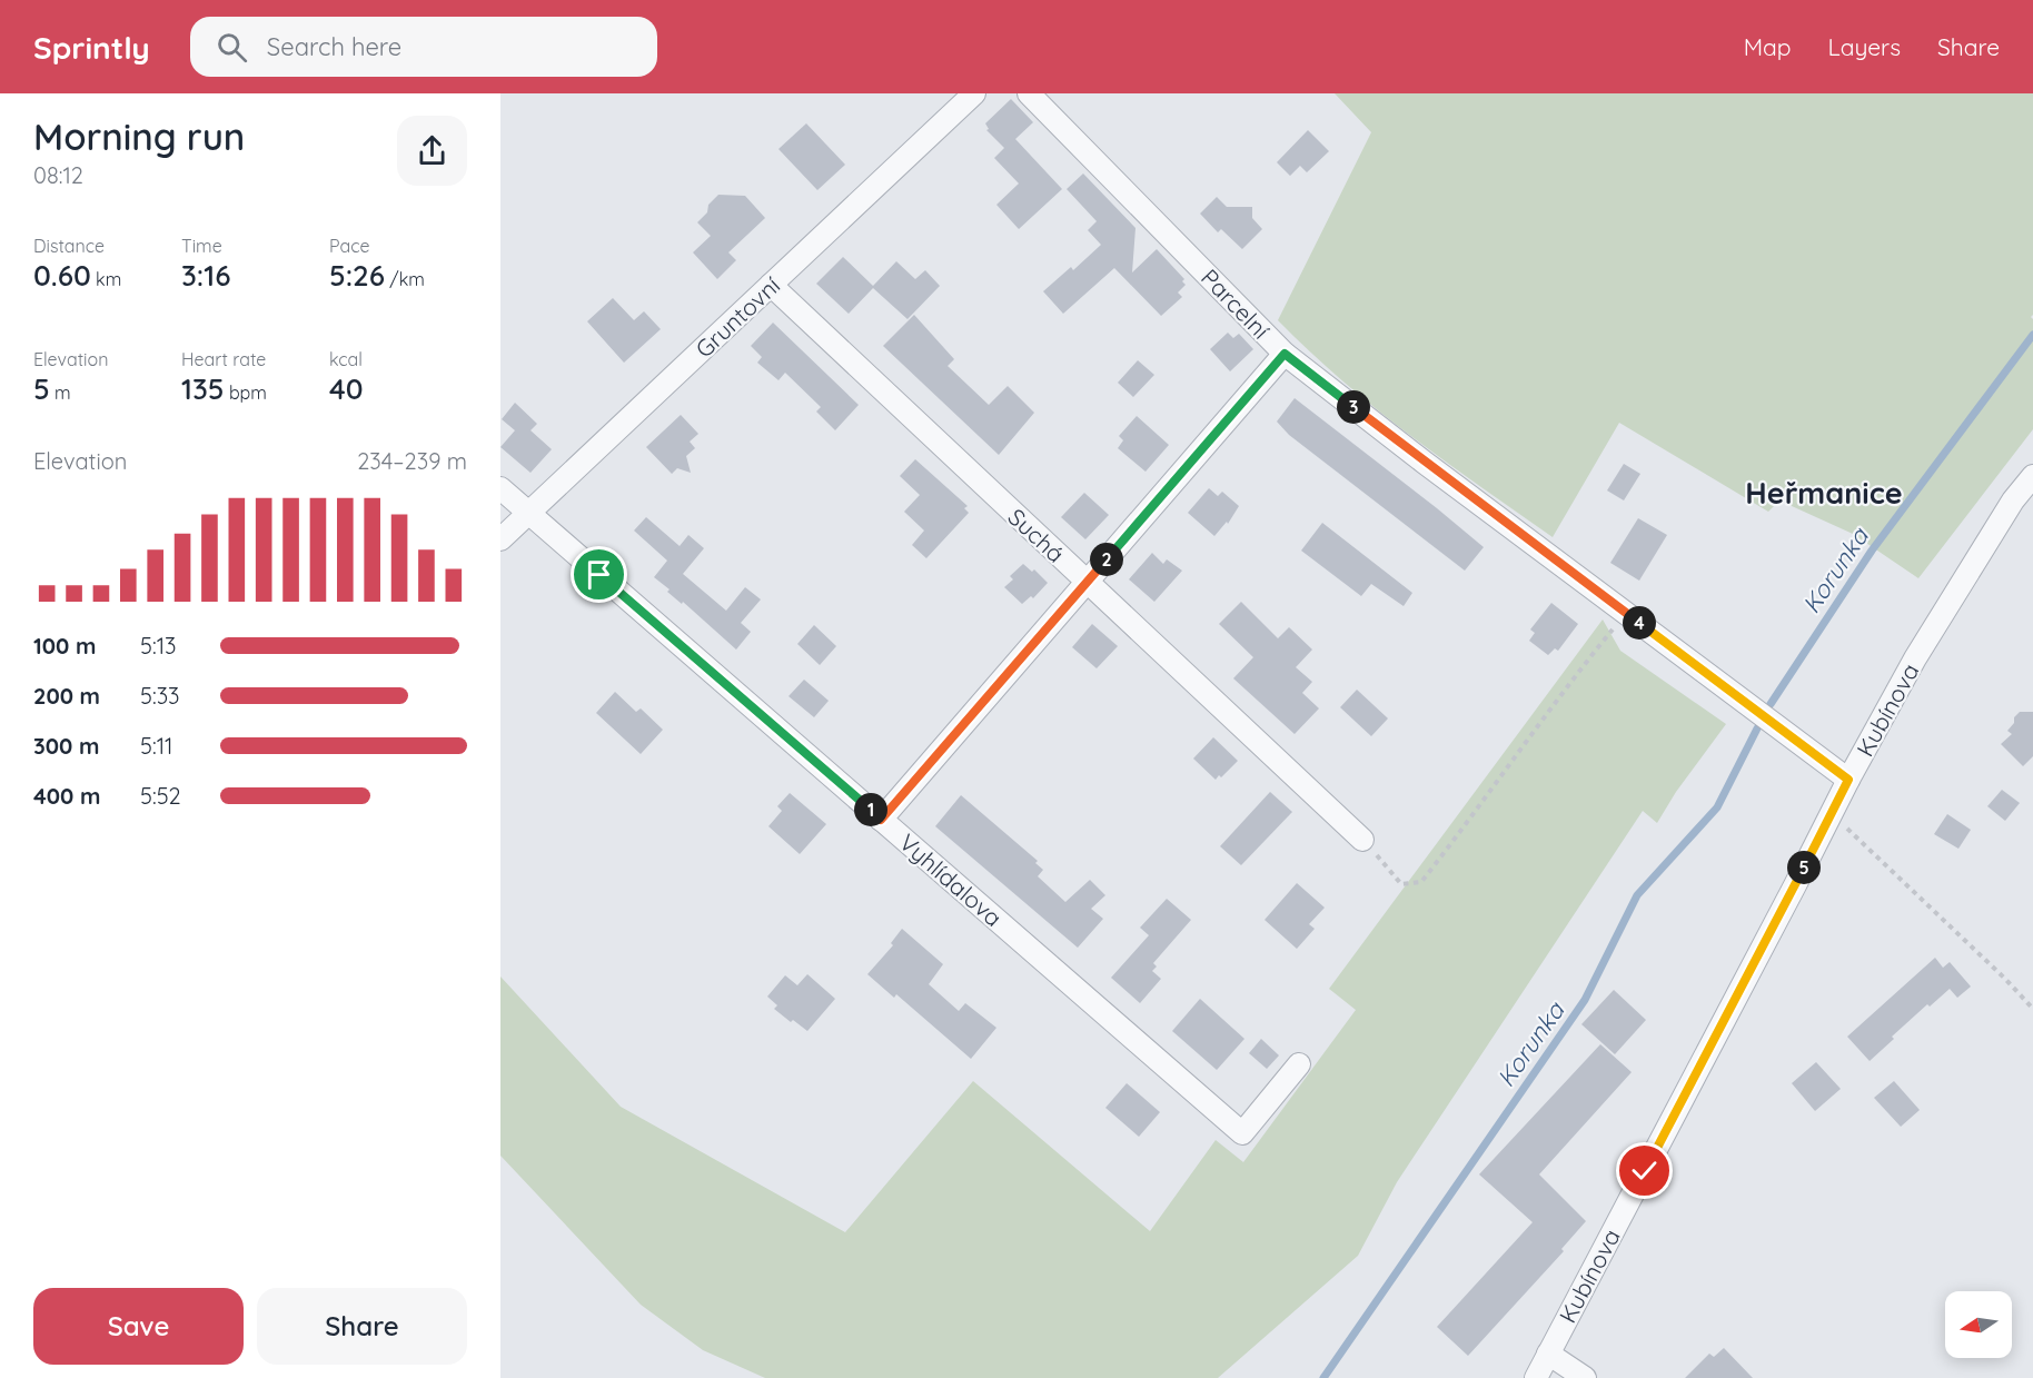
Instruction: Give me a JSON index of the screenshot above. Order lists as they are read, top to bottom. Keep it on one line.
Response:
{"streets":{"street":["Parcelní","Gruntovní","Suchá","Kubínova","Vyhlídalova"]},"crossings":[["Parcelní","Kubínova"],["Gruntovní","Suchá"],["Gruntovní","Vyhlídalova"]],"districts":["Heřmanice"],"water":["Korunka"],"north":"left","page":{"header":"Sprintly","search":"Search here","nav":["Map","Layers","Share"],"heading":["Morning run","08:12"],"stats":[["Distance","0.60 km"],["Time","3:16"],["Pace","5:26 /km"],["Elevation","5 m"],["Heart rate","135 bpm"],["kcal","40"]],"pins":["3","2","4","1","5"],"chart":["Elevation","234–239 m"],"list":[{"name":"100 m","note":"5:13"},{"name":"200 m","note":"5:33"},{"name":"300 m","note":"5:11"},{"name":"400 m","note":"5:52"}],"buttons":["Save","Share"]}}
